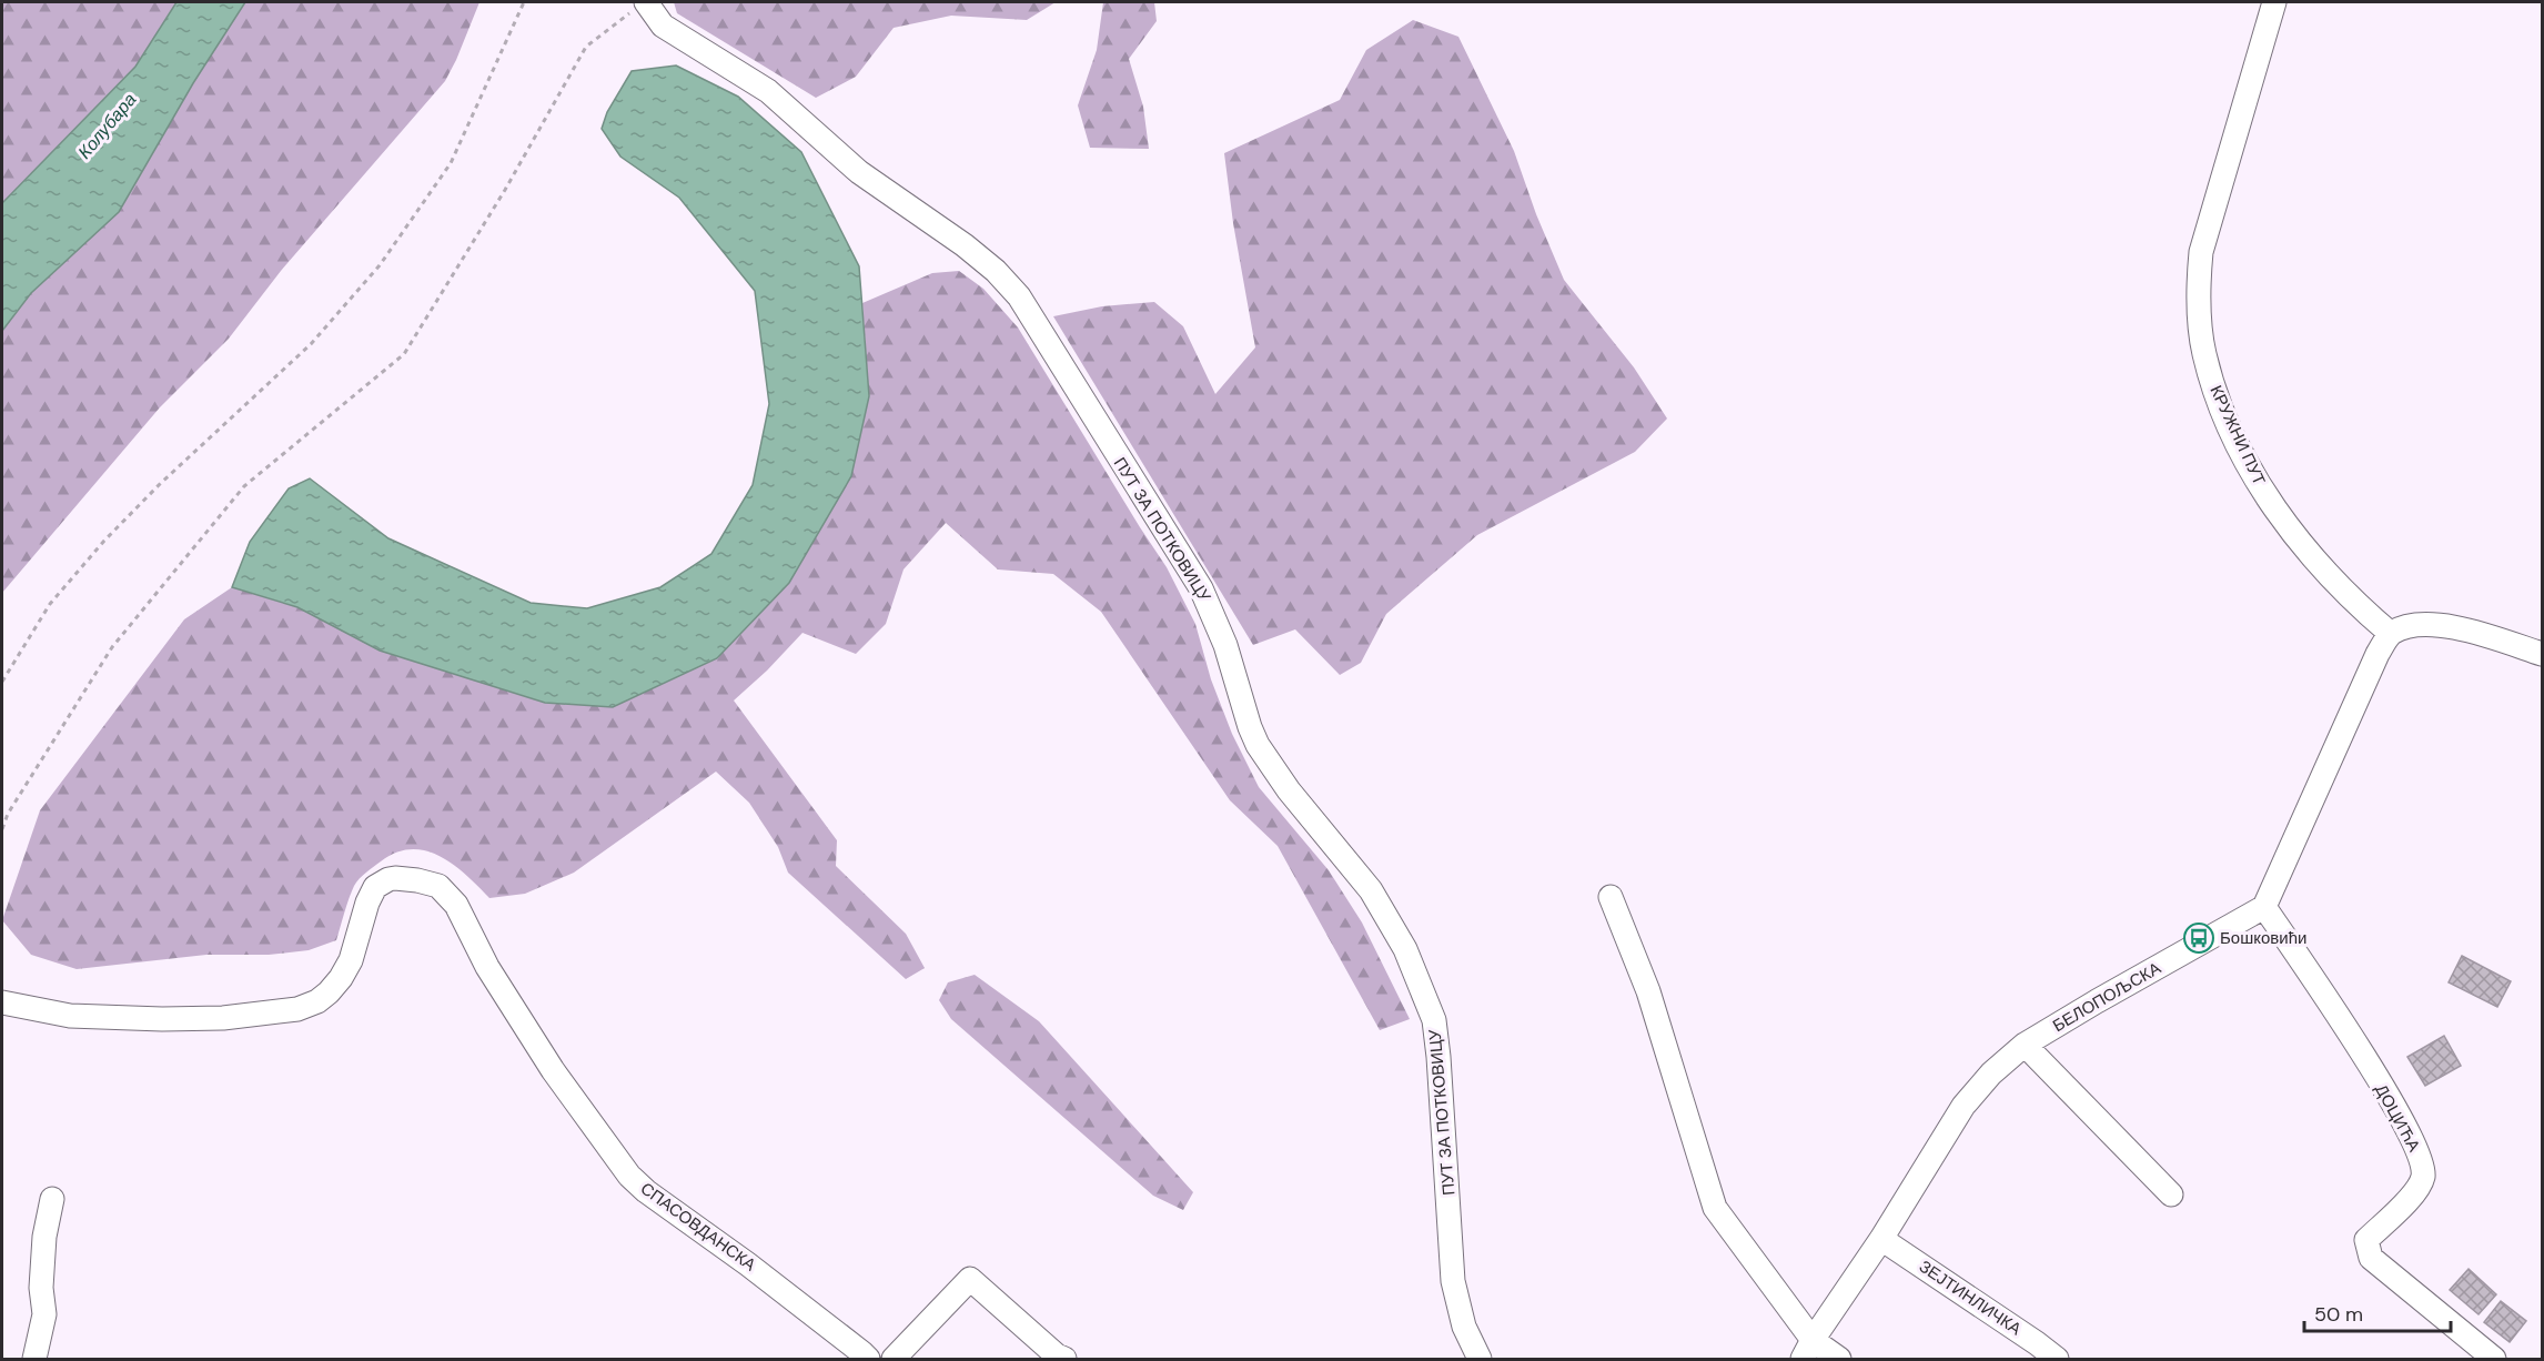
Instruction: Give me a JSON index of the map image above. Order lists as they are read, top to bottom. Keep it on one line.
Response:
{"streets":{"street":["КРУЖНИ ПУТ","ПУТ ЗА ПОТКОВИЦУ","БЕЛОПОЉСКА","ДОЦИЋА","СПАСОВДАНСКА","ЗЕЈТИНЛИЧКА"]},"crossings":[["БЕЛОПОЉСКА","ДОЦИЋА"],["БЕЛОПОЉСКА","ЗЕЈТИНЛИЧКА"]],"water":["Колубара"],"places":{"bus stop":["Бошковићи"]},"scale_bar":"50 m"}
